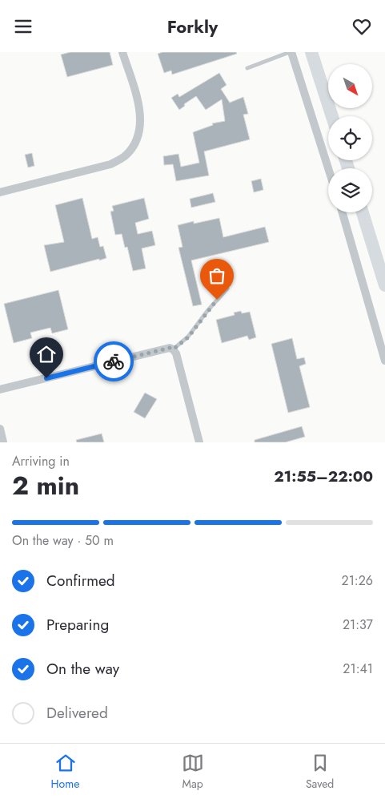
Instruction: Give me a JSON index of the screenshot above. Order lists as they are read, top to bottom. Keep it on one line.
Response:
{"north":"bottom right","page":{"header":"Forkly","heading":["2 min","Arriving in","21:55–22:00"],"bar":"On the way · 50 m","list":[["Confirmed","21:26"],["Preparing","21:37"],["On the way","21:41"],"Delivered"],"tabs":["Home","Map","Saved"]}}
